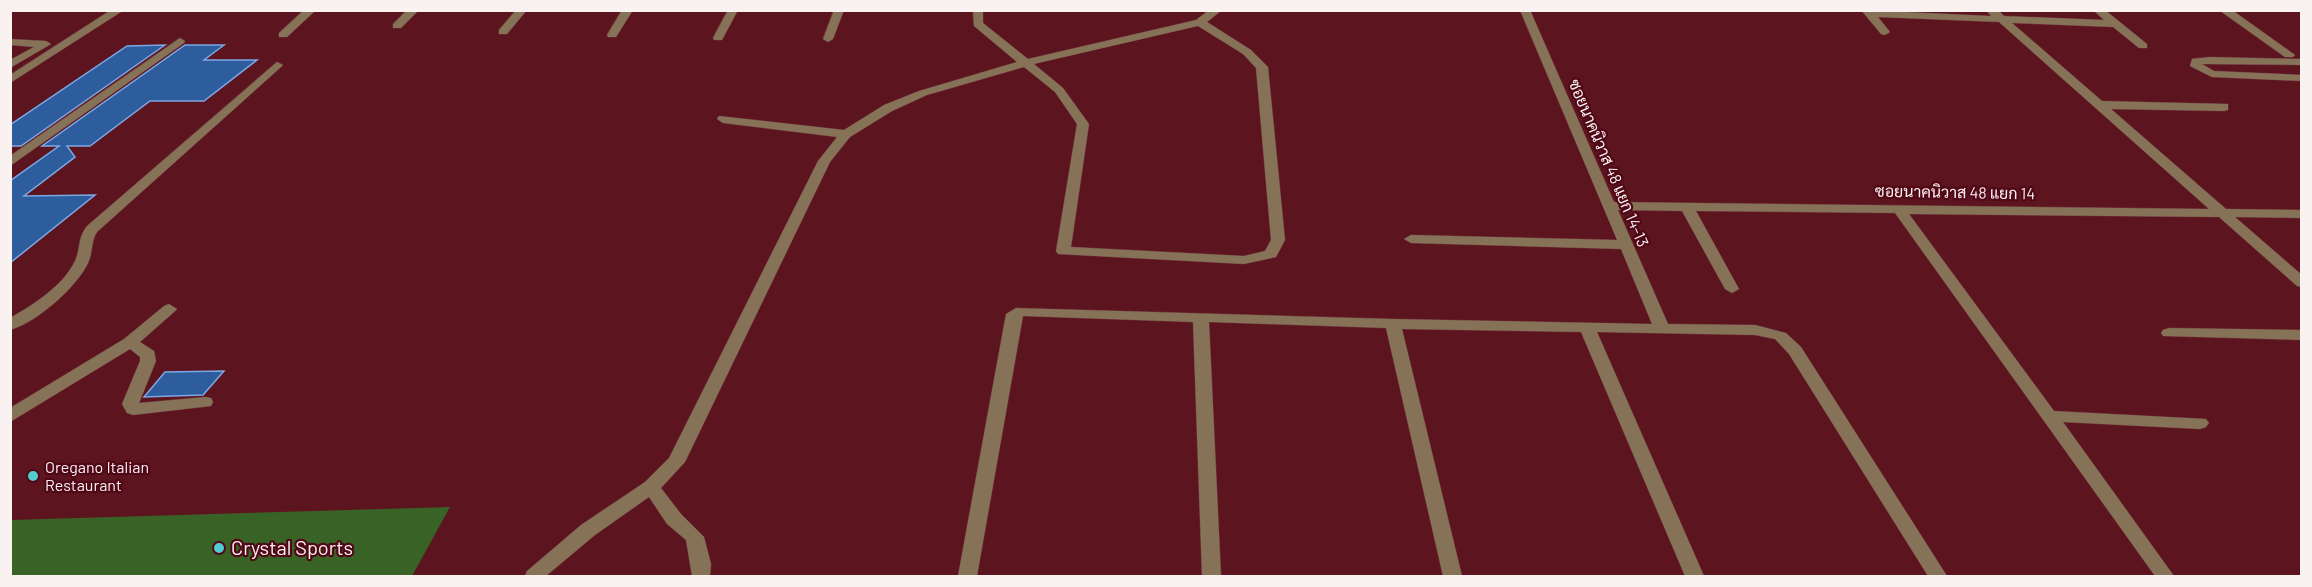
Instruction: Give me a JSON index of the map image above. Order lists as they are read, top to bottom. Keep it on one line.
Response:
{"streets":{"street":["ซอยนาคนิวาส 48 แยก 14-13","ซอยนาคนิวาส 48 แยก 14"]},"crossings":[["ซอยนาคนิวาส 48 แยก 14-13","ซอยนาคนิวาส 48 แยก 14"]],"places":["Oregano Italian Restaurant","Crystal Sports"]}
